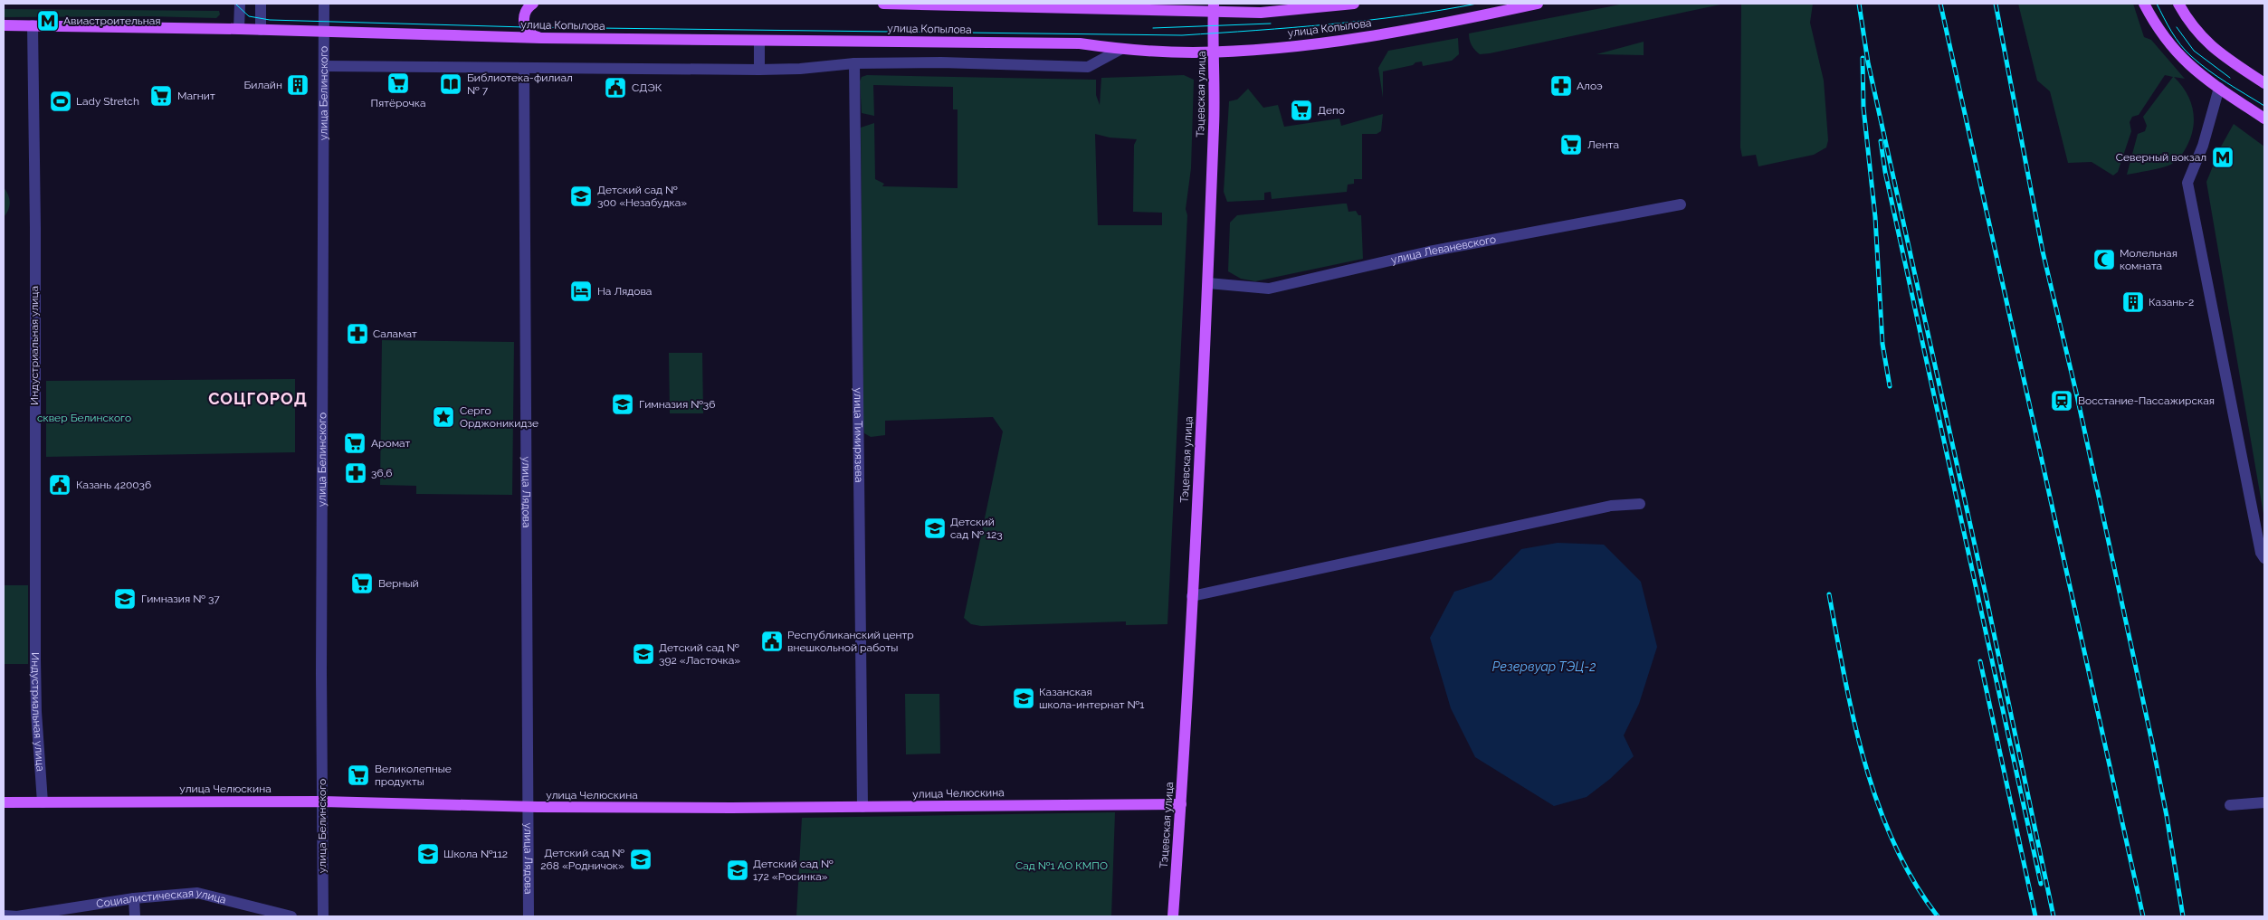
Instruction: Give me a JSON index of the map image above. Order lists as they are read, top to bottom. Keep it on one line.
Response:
{"streets":{"main road":["улица Копылова","Тэцевская улица","улица Челюскина"],"street":["улица Белинского","улица Леваневского","Индустриальная улица","улица Тимирязева","улица Лядова","Социалистическая улица"]},"crossings":[["улица Копылова","улица Белинского"],["улица Копылова","Тэцевская улица"],["улица Копылова","Индустриальная улица"],["улица Белинского","улица Челюскина"],["Тэцевская улица","улица Леваневского"],["Тэцевская улица","улица Челюскина"],["Индустриальная улица","улица Челюскина"],["улица Тимирязева","улица Челюскина"],["улица Лядова","улица Челюскина"]],"districts":["СОЦГОРОД"],"water":["Резервуар ТЭЦ-2"],"parks":["сквер Белинского","Сад №1 АО КМПО"],"places":{"metro station":["Авиастроительная","Северный вокзал"],"supermarket":["Пятёрочка","Магнит","Депо","Лента","Аромат","Верный","Великолепные продукты"],"library":["Библиотека-филиал № 7"],"building":["Билайн","Казань-2"],"pharmacy":["Алоэ","Саламат","36,6"],"public building":["СДЭК","Казань 420036","Республиканский центр внешкольной работы"],"sports":["Lady Stretch"],"school or university":["Детский сад № 300 «Незабудка»","Гимназия №36","Детский сад № 123","Гимназия № 37","Детский сад № 392 «Ласточка»","Казанская школа-интернат №1","Школа №112","Детский сад № 268 «Родничок»","Детский сад № 172 «Росинка»"],"mosque":["Молельная комната"],"hotel":["На Лядова"],"station":["Восстание-Пассажирская"],"place":["Серго Орджоникидзе"]}}
